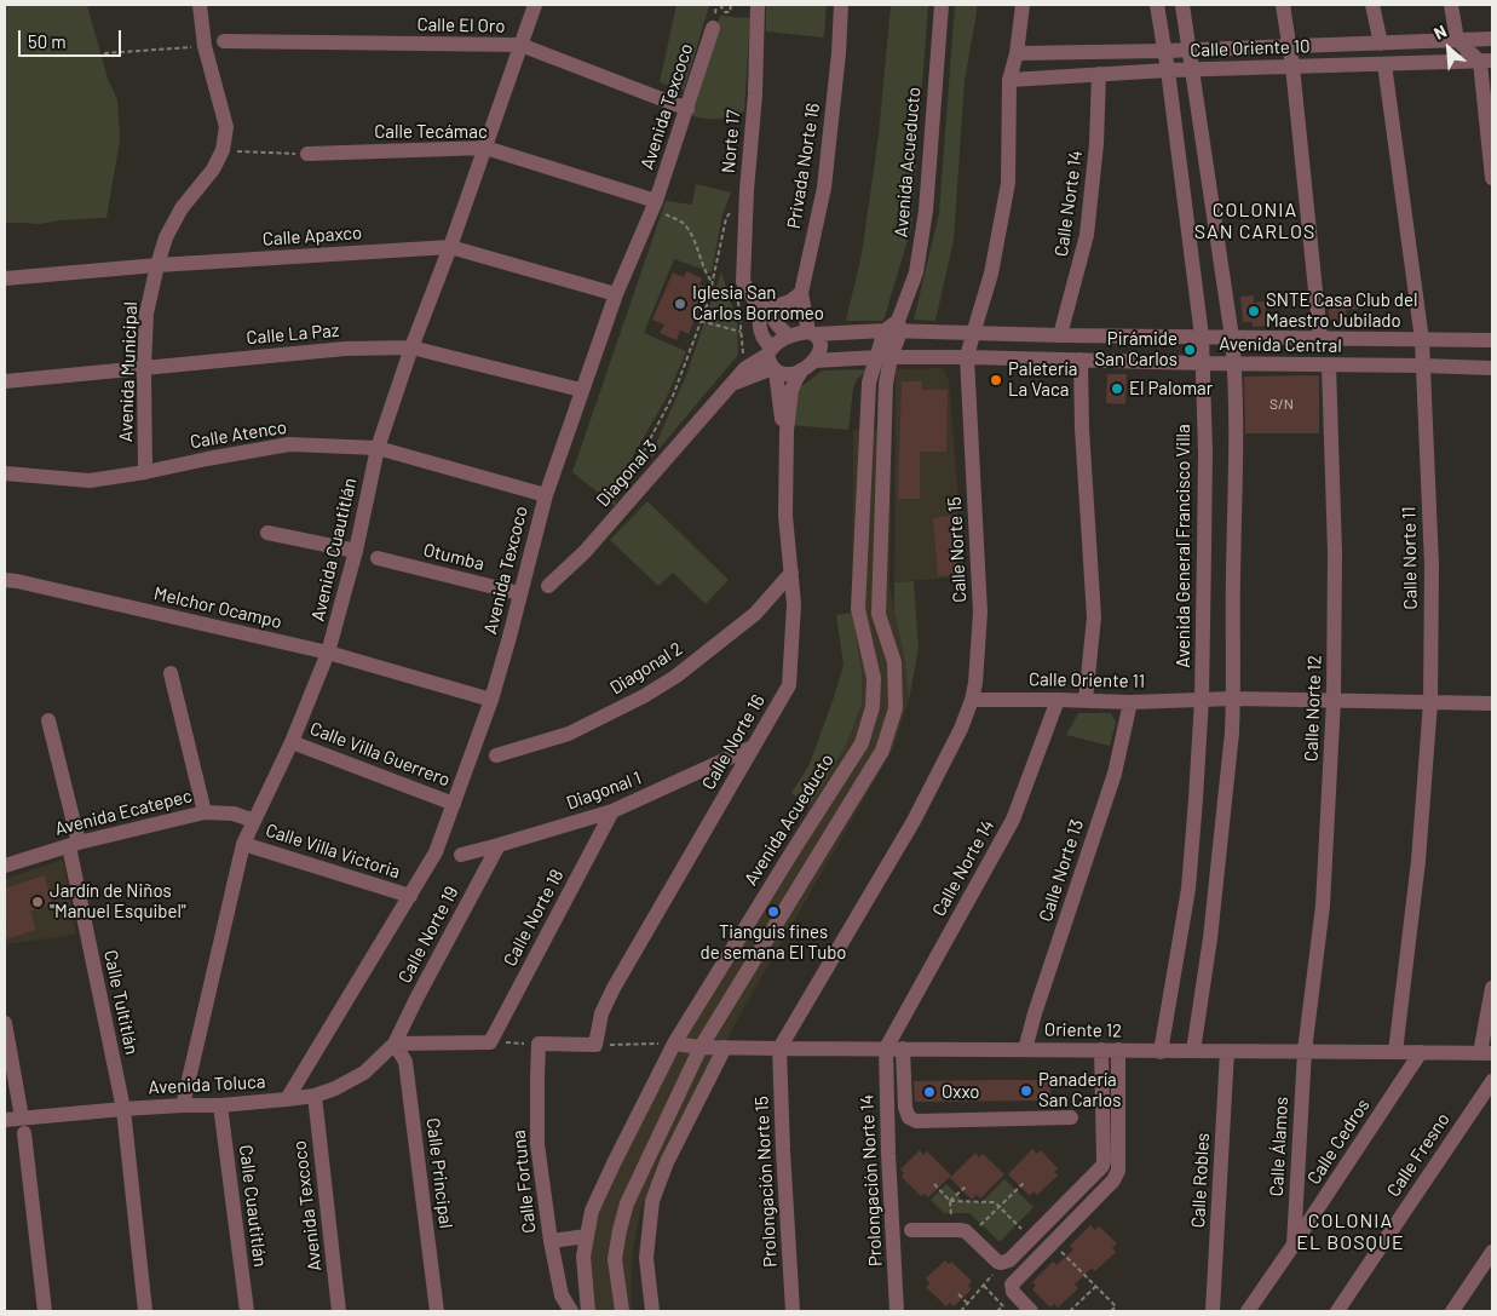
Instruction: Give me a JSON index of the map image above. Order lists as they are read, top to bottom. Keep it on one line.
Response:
{"streets":{"street":["Calle El Oro","Calle Oriente 10","Avenida Texcoco","Calle Tecámac","Norte 17","Avenida Acueducto","Privada Norte 16","Calle Norte 14","Calle Apaxco","Calle La Paz","Avenida Central","Avenida Municipal","Calle Atenco","Diagonal 3","Avenida General Francisco Villa","Avenida Cuautitlán","Calle Norte 15","Otumba","Calle Norte 11","Melchor Ocampo","Diagonal 2","Calle Oriente 11","Calle Norte 12","Calle Norte 16","Calle Villa Guerrero","Diagonal 1","Avenida Ecatepec","Calle Villa Victoria","Calle Norte 13","Calle Norte 18","Calle Norte 19","Calle Tultitlán","Oriente 12","Avenida Toluca","Calle Cedros","Calle Álamos","Calle Fresno","Calle Principal","Prolongación Norte 14","Calle Robles","Calle Fortuna","Prolongación Norte 15","Calle Cuautitlán"]},"crossings":[["Calle El Oro","Avenida Texcoco"],["Calle El Oro","Avenida Cuautitlán"],["Calle Oriente 10","Calle Norte 14"],["Calle Oriente 10","Avenida General Francisco Villa"],["Calle Oriente 10","Calle Norte 15"],["Calle Oriente 10","Calle Norte 11"],["Avenida Texcoco","Calle Tecámac"],["Avenida Texcoco","Calle Apaxco"],["Avenida Texcoco","Calle La Paz"],["Avenida Texcoco","Calle Atenco"],["Avenida Texcoco","Otumba"],["Avenida Texcoco","Melchor Ocampo"],["Avenida Texcoco","Calle Villa Guerrero"],["Avenida Texcoco","Calle Villa Victoria"],["Avenida Texcoco","Avenida Toluca"],["Calle Tecámac","Avenida Cuautitlán"],["Avenida Acueducto","Avenida Central"],["Avenida Acueducto","Oriente 12"],["Privada Norte 16","Avenida Central"],["Privada Norte 16","Diagonal 3"],["Privada Norte 16","Calle Norte 16"],["Calle Norte 14","Avenida Central"],["Calle Norte 14","Calle Oriente 11"],["Calle Norte 14","Oriente 12"],["Calle Norte 14","Prolongación Norte 14"],["Calle Apaxco","Avenida Municipal"],["Calle Apaxco","Avenida Cuautitlán"],["Calle La Paz","Avenida Municipal"],["Calle La Paz","Avenida Cuautitlán"],["Avenida Central","Diagonal 3"],["Avenida Central","Avenida General Francisco Villa"],["Avenida Central","Calle Norte 15"],["Avenida Central","Calle Norte 11"],["Avenida Central","Calle Norte 12"],["Avenida Central","Calle Norte 16"],["Avenida Municipal","Calle Atenco"],["Calle Atenco","Avenida Cuautitlán"],["Diagonal 3","Calle Norte 16"],["Avenida General Francisco Villa","Calle Oriente 11"],["Avenida General Francisco Villa","Oriente 12"],["Avenida Cuautitlán","Melchor Ocampo"],["Avenida Cuautitlán","Calle Villa Guerrero"],["Avenida Cuautitlán","Avenida Ecatepec"],["Avenida Cuautitlán","Calle Villa Victoria"],["Avenida Cuautitlán","Avenida Toluca"],["Calle Norte 15","Calle Oriente 11"],["Calle Norte 15","Oriente 12"],["Calle Norte 15","Prolongación Norte 15"],["Calle Norte 11","Calle Oriente 11"],["Calle Norte 11","Oriente 12"],["Diagonal 2","Calle Norte 16"],["Calle Oriente 11","Calle Norte 12"],["Calle Oriente 11","Calle Norte 13"],["Calle Norte 12","Oriente 12"],["Calle Norte 12","Calle Álamos"],["Calle Norte 16","Diagonal 1"],["Diagonal 1","Calle Norte 18"],["Diagonal 1","Calle Norte 19"],["Avenida Ecatepec","Calle Tultitlán"],["Calle Norte 13","Oriente 12"],["Calle Norte 19","Avenida Toluca"],["Calle Norte 19","Calle Principal"],["Calle Tultitlán","Avenida Toluca"],["Oriente 12","Calle Cedros"],["Oriente 12","Calle Álamos"],["Oriente 12","Prolongación Norte 14"],["Oriente 12","Calle Robles"],["Oriente 12","Prolongación Norte 15"],["Avenida Toluca","Calle Principal"],["Avenida Toluca","Calle Cuautitlán"],["Calle Cedros","Calle Álamos"]],"districts":["COLONIA SAN CARLOS","COLONIA EL BOSQUE"],"places":["Iglesia San Carlos Borromeo","SNTE Casa Club del Maestro Jubilado","Pirámide San Carlos","Paletería La Vaca","El Palomar","Jardín de Niños \"Manuel Esquibel\"","Tianguis fines de semana El Tubo","Panadería San Carlos","Oxxo"],"house_numbers":["S/N"],"scale_bar":"50 m","north":"top left"}
